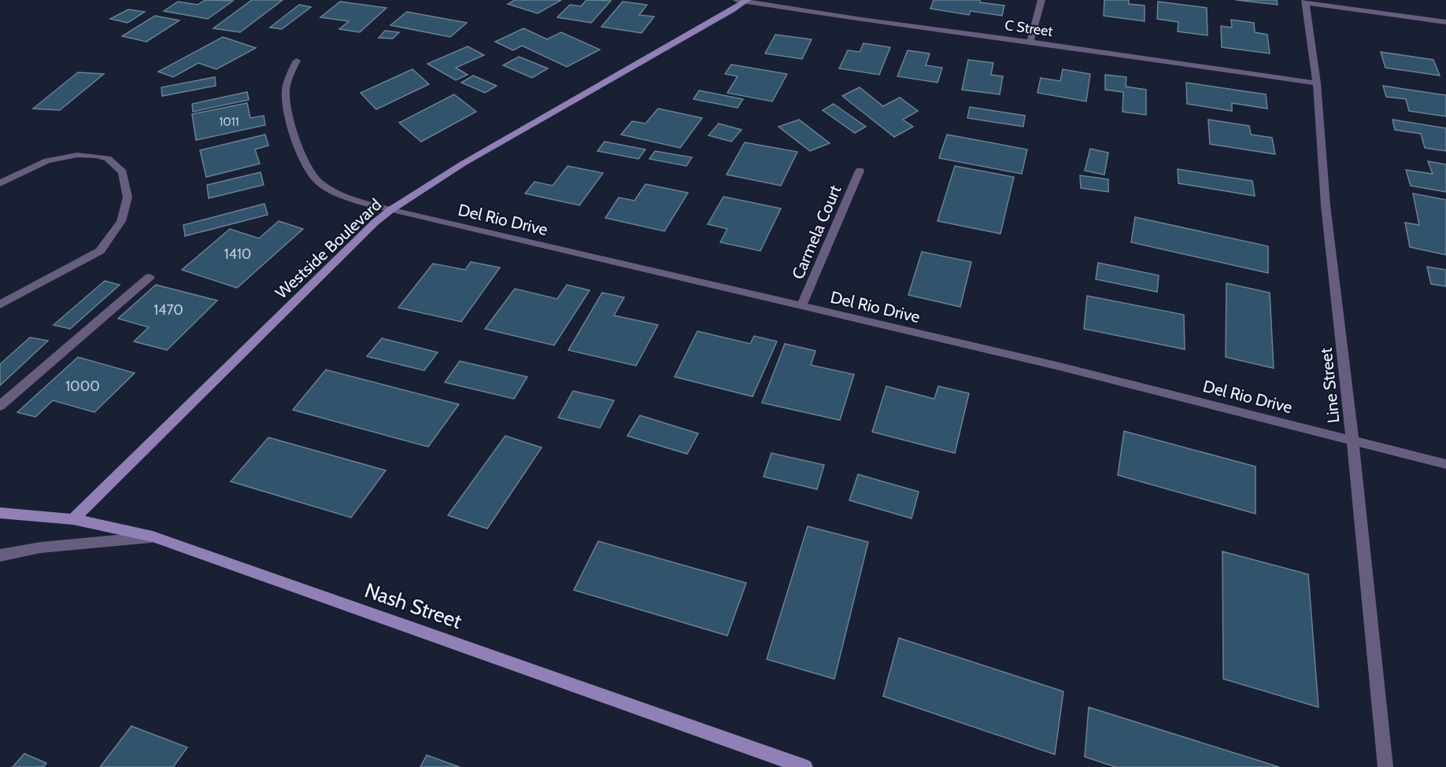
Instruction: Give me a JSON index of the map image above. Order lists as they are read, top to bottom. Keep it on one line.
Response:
{"streets":{"street":["C Street","Del Rio Drive","Carmela Court","Westside Boulevard","Line Street","Nash Street"]},"crossings":[["C Street","Westside Boulevard"],["C Street","Line Street"],["Del Rio Drive","Carmela Court"],["Del Rio Drive","Westside Boulevard"],["Del Rio Drive","Line Street"],["Westside Boulevard","Nash Street"]],"house_numbers":["1011","1410","1470","1000"]}
